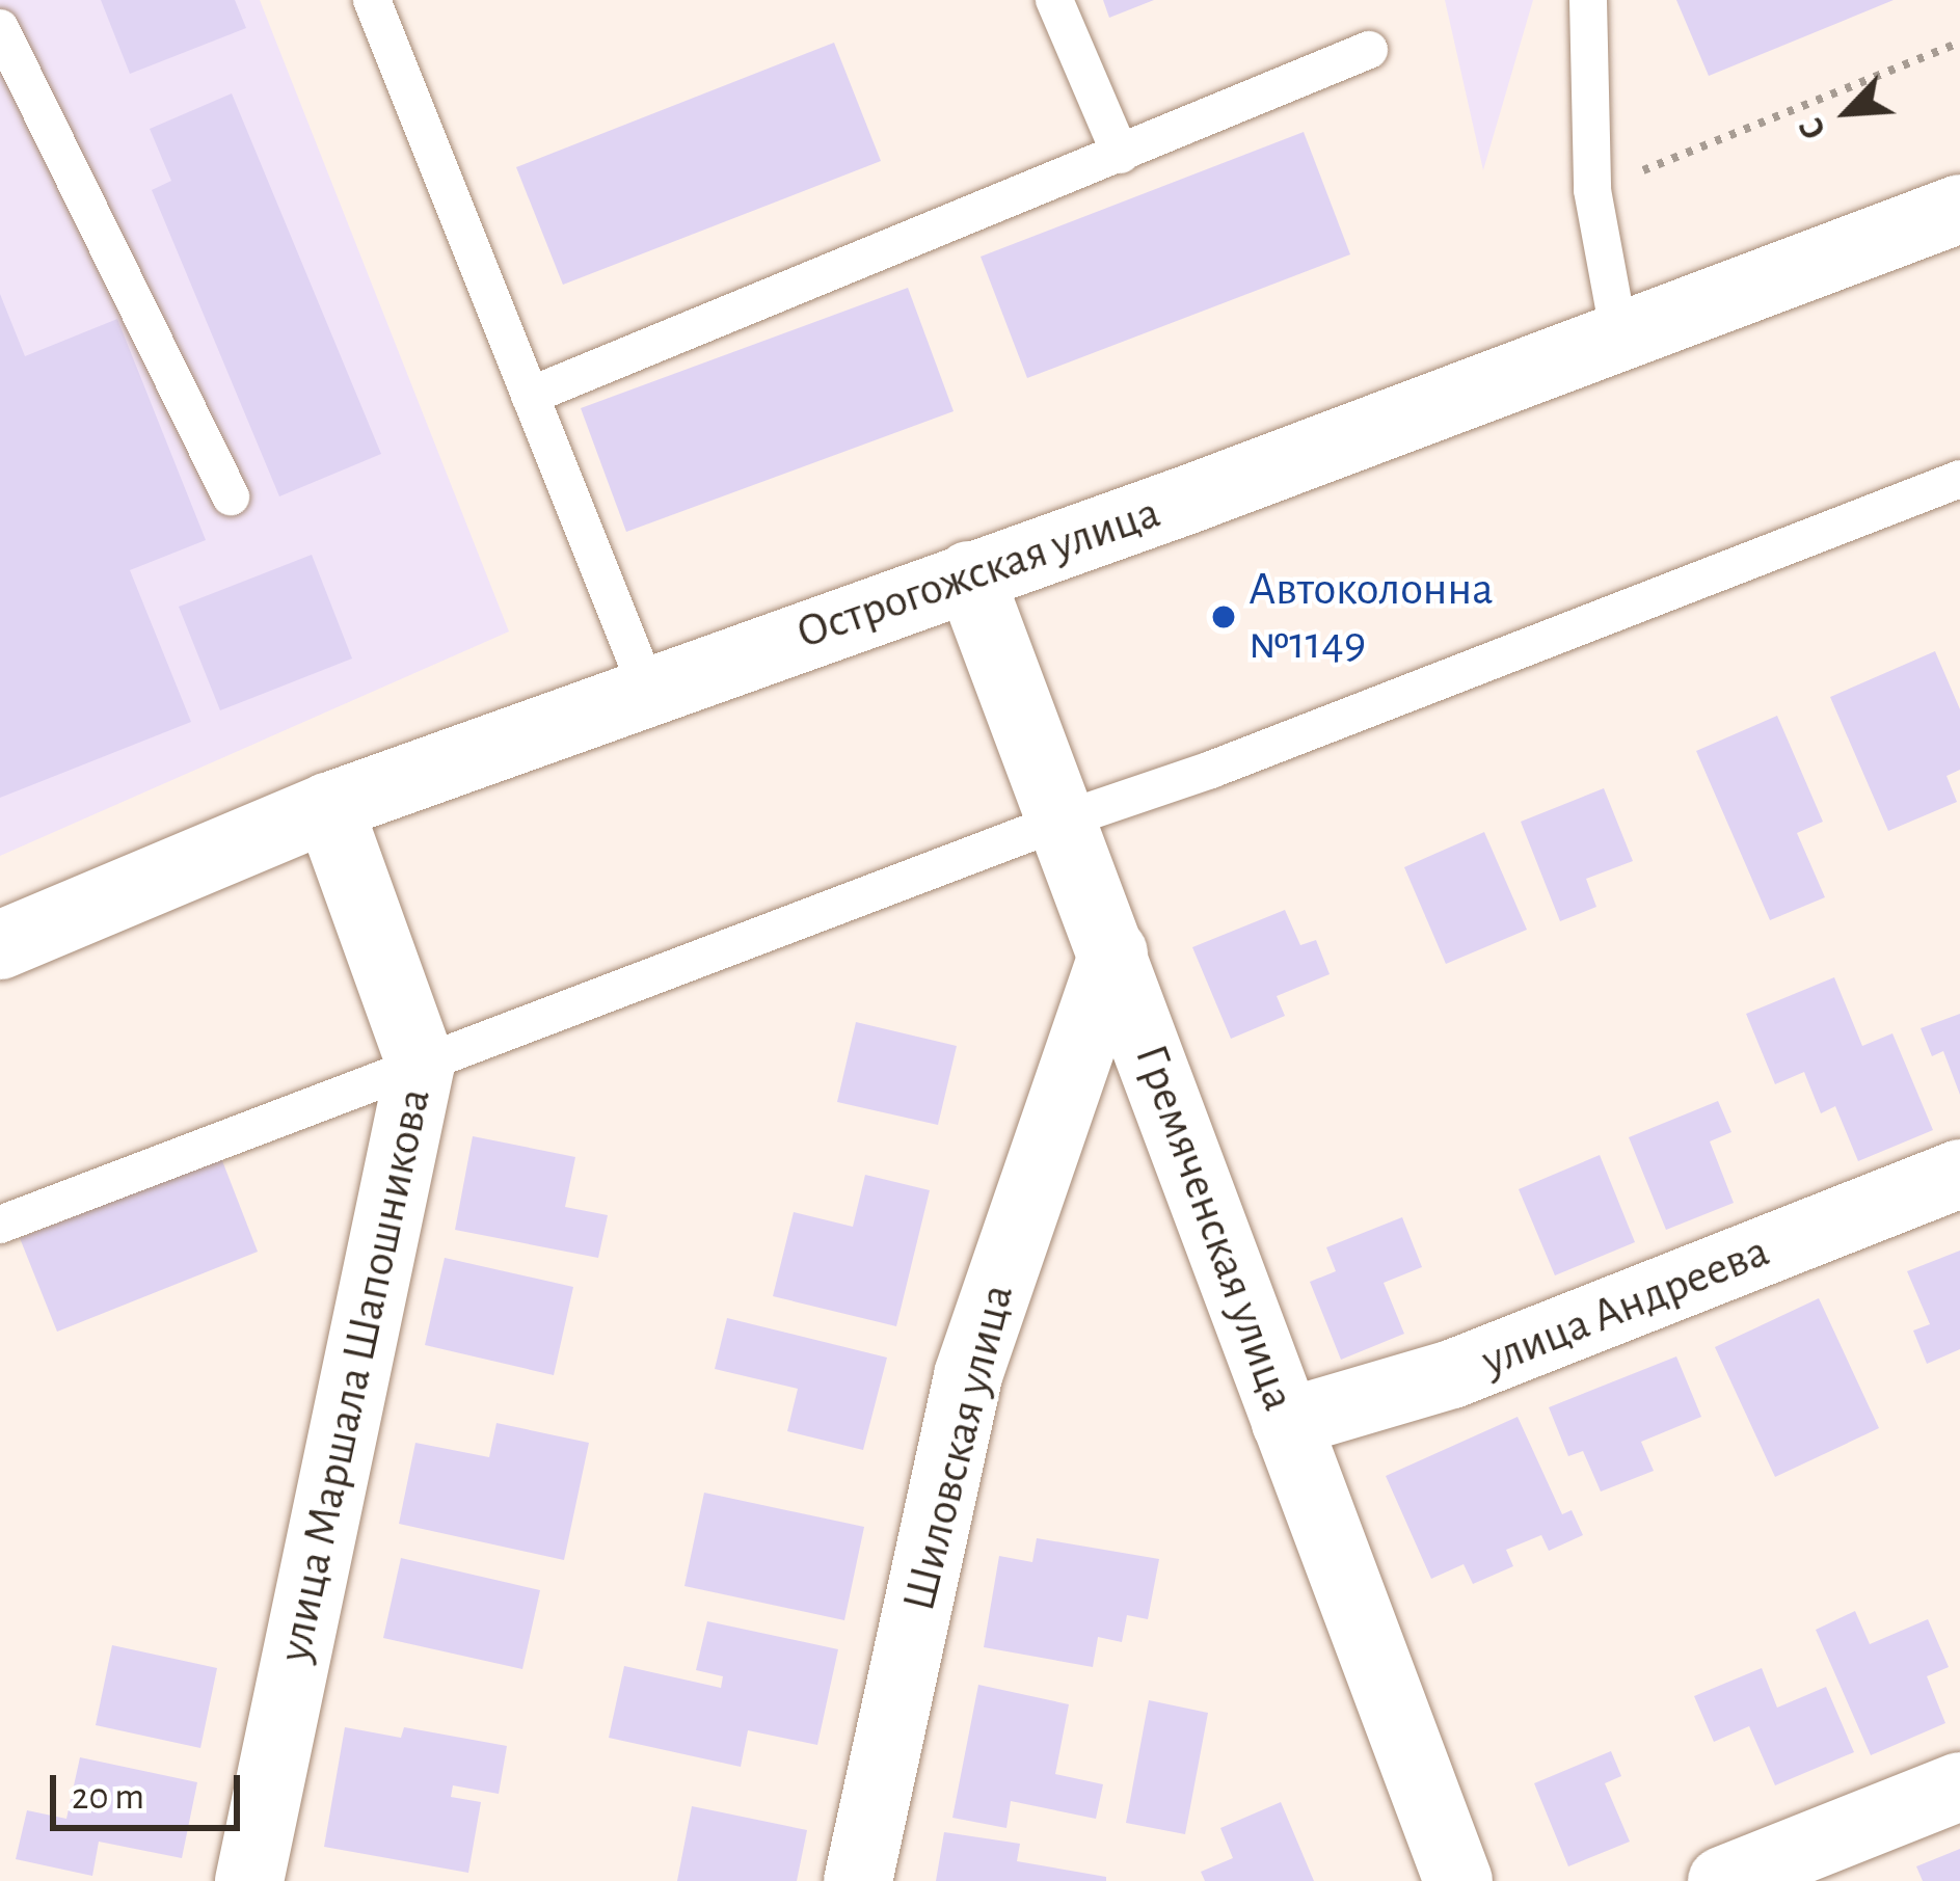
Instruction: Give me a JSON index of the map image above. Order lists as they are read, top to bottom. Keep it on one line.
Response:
{"streets":{"street":["Острогожская улица","Гремяченская улица","улица Андреева","улица Маршала Шапошникова","Шиловская улица"]},"crossings":[["Острогожская улица","Гремяченская улица"],["Острогожская улица","улица Маршала Шапошникова"],["Гремяченская улица","улица Андреева"],["Гремяченская улица","Шиловская улица"]],"places":["Автоколонна №1149"],"scale_bar":"20 m","north":"bottom left"}
